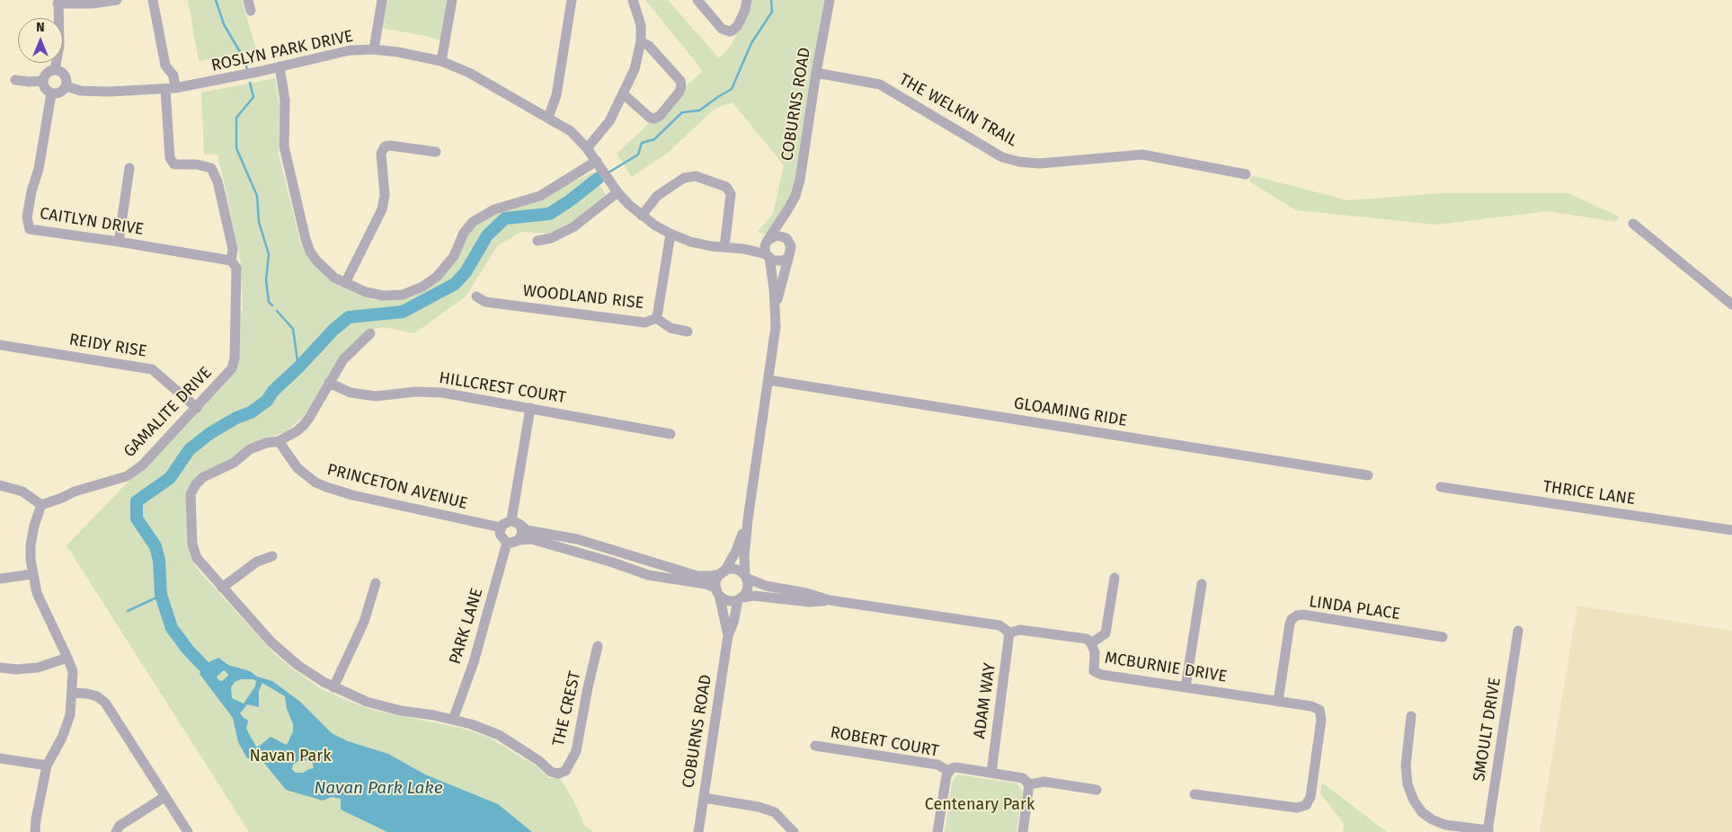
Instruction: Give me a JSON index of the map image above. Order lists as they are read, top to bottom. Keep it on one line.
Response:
{"streets":{"street":["ROSLYN PARK DRIVE","COBURNS ROAD","THE WELKIN TRAIL","CAITLYN DRIVE","WOODLAND RISE","REIDY RISE","HILLCREST COURT","GAMALITE DRIVE","GLOAMING RIDE","PRINCETON AVENUE","THRICE LANE","LINDA PLACE","PARK LANE","MCBURNIE DRIVE","ADAM WAY","THE CREST","SMOULT DRIVE","ROBERT COURT"]},"crossings":[["ROSLYN PARK DRIVE","COBURNS ROAD"],["ROSLYN PARK DRIVE","CAITLYN DRIVE"],["ROSLYN PARK DRIVE","WOODLAND RISE"],["ROSLYN PARK DRIVE","GAMALITE DRIVE"],["COBURNS ROAD","THE WELKIN TRAIL"],["COBURNS ROAD","MCBURNIE DRIVE"],["CAITLYN DRIVE","GAMALITE DRIVE"],["REIDY RISE","GAMALITE DRIVE"],["PRINCETON AVENUE","PARK LANE"],["LINDA PLACE","MCBURNIE DRIVE"],["PARK LANE","THE CREST"],["MCBURNIE DRIVE","ADAM WAY"]],"water":["Navan Park Lake"],"parks":["Navan Park","Centenary Park"],"north":"top"}
